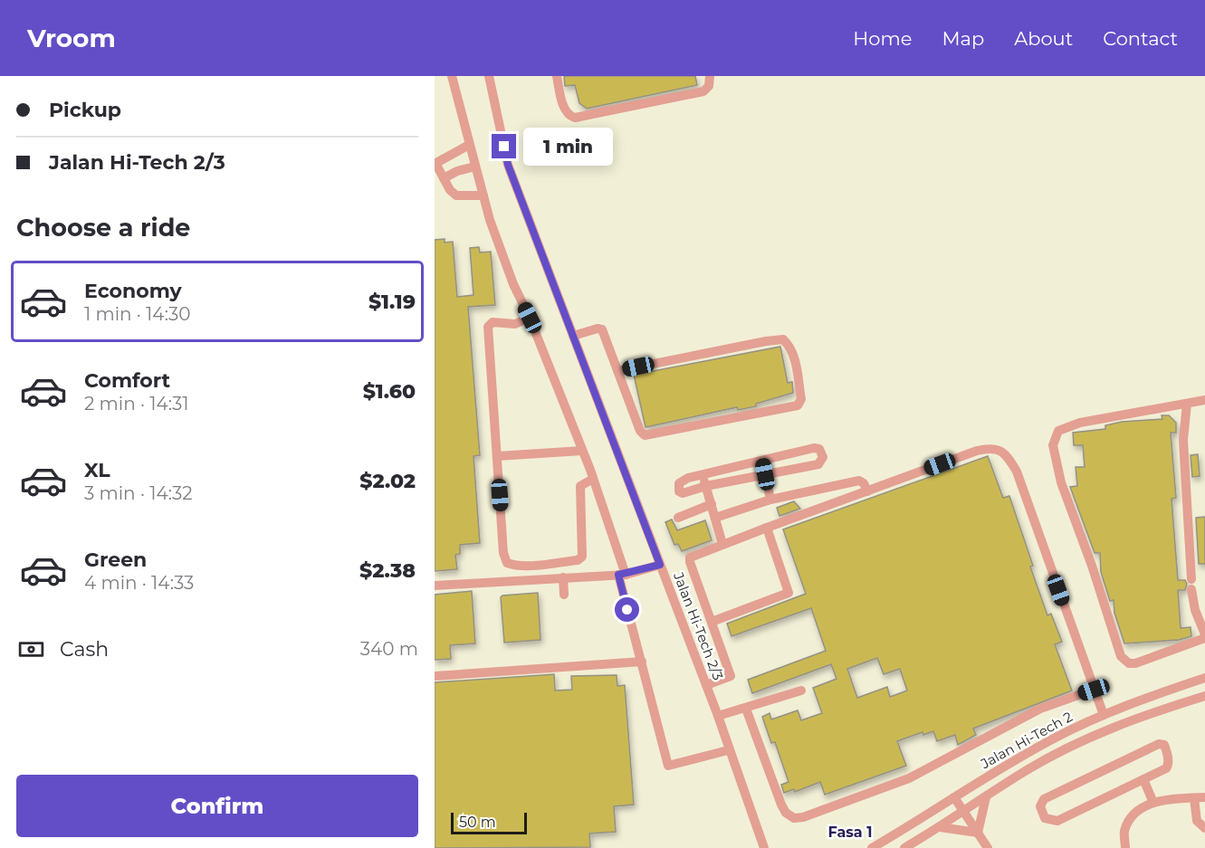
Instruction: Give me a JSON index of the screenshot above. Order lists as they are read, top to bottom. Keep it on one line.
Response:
{"streets":{"street":["Jalan Hi-Tech 2/3","Jalan Hi-Tech 2"]},"districts":["Fasa 1"],"scale_bar":"50 m","page":{"header":"Vroom","nav":["Home","Map","About","Contact"],"banner":["Pickup","Jalan Hi-Tech 2/3"],"bubble":"1 min","heading":"Choose a ride","list":[{"name":"Economy","note":"1 min · 14:30","value":"$1.19"},{"name":"Comfort","note":"2 min · 14:31","value":"$1.60"},{"name":"XL","note":"3 min · 14:32","value":"$2.02"},{"name":"Green","note":"4 min · 14:33","value":"$2.38"}],"pay":["Cash","340 m"],"buttons":"Confirm","scale":"50 m"}}
